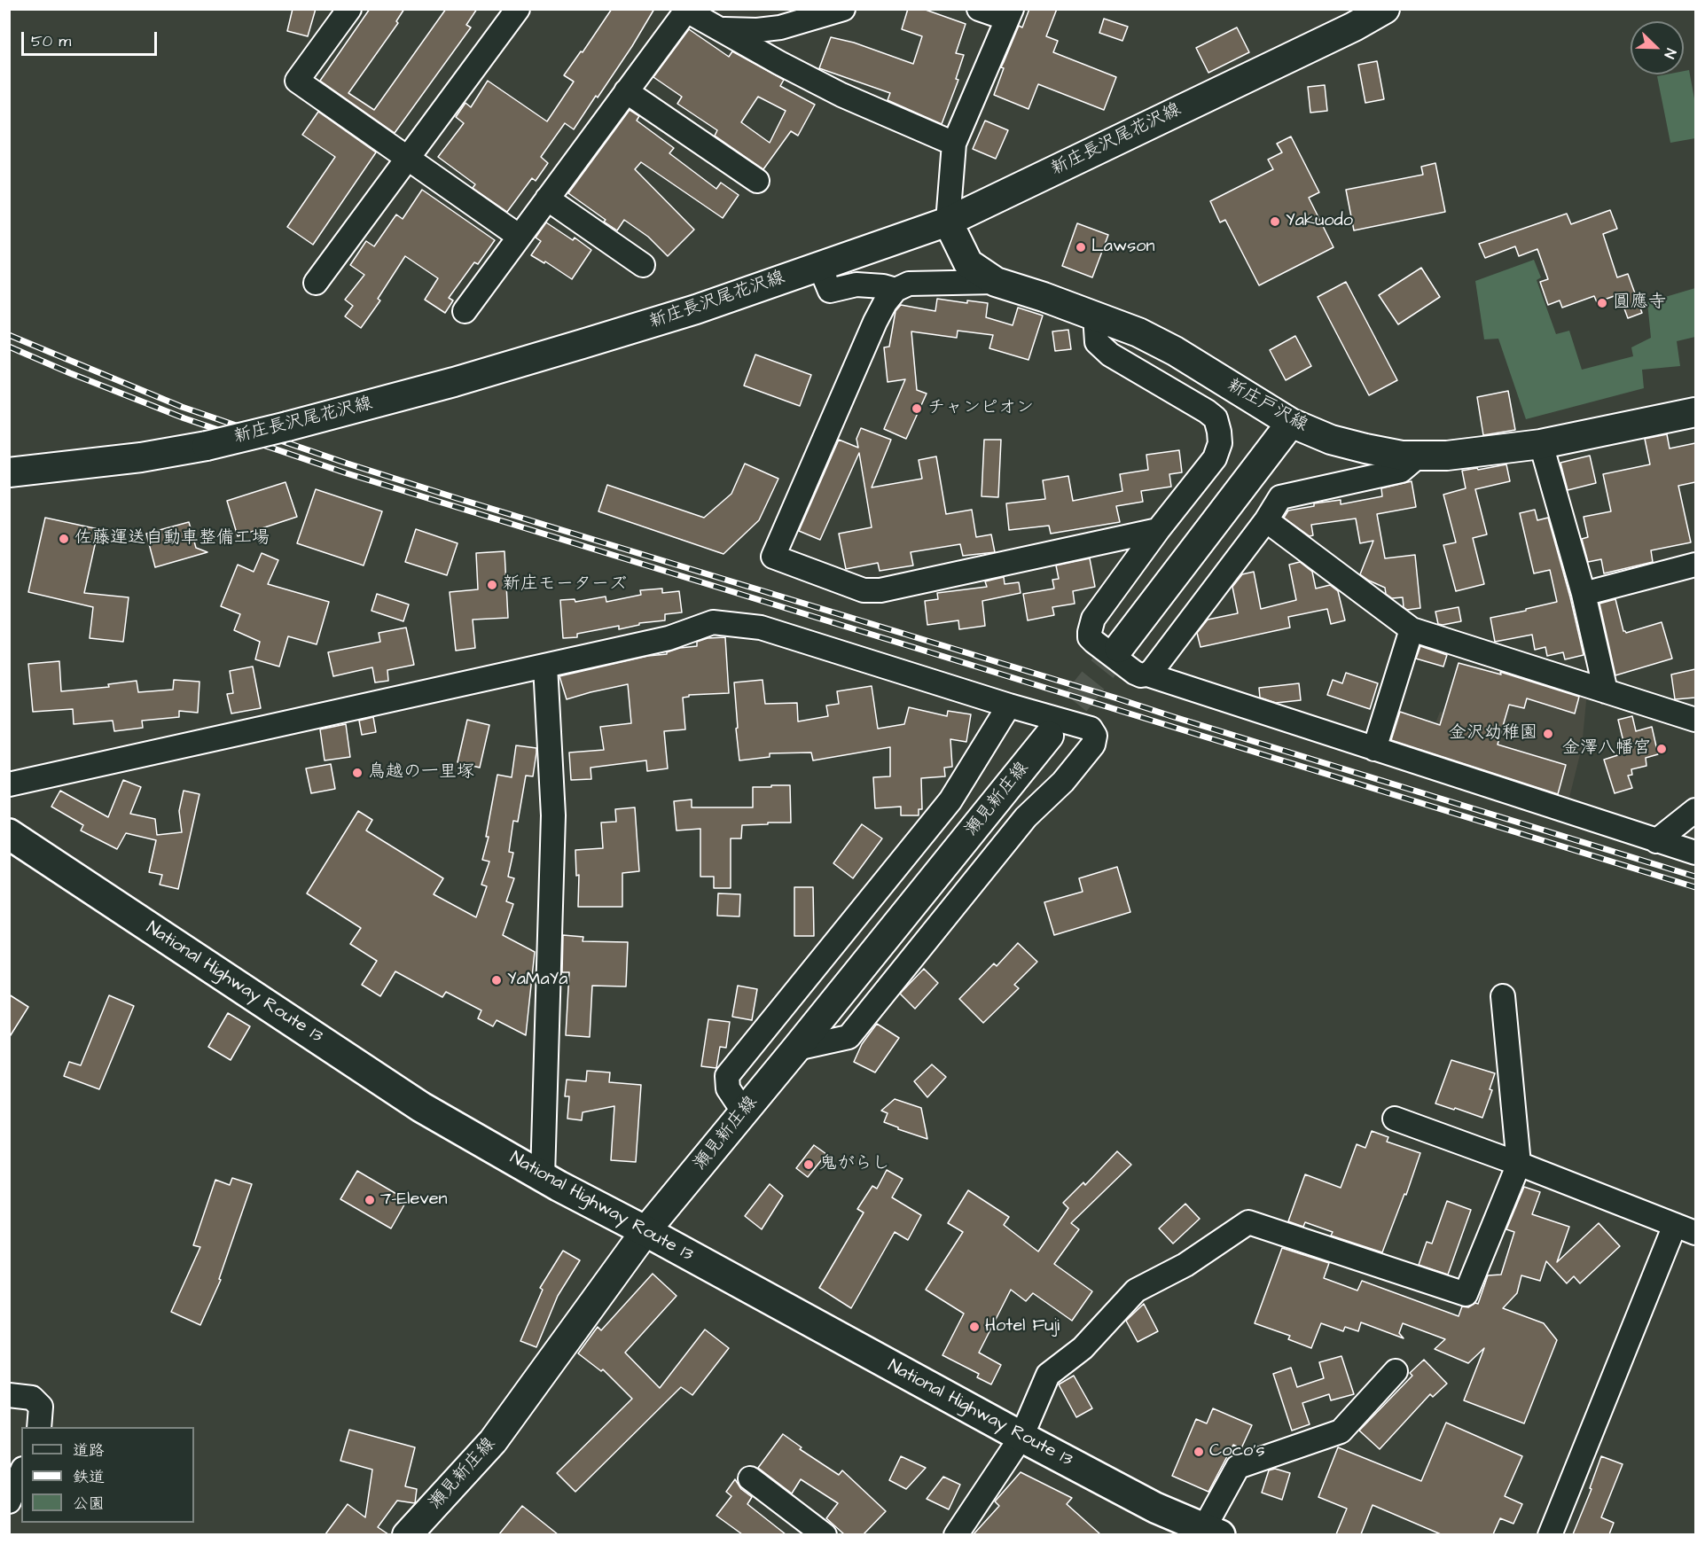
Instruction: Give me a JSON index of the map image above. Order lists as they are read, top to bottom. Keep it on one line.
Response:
{"streets":{"highway":["National Highway Route 13"],"main road":["新庄長沢尾花沢線","新庄戸沢線","瀬見新庄線"]},"crossings":[["新庄長沢尾花沢線","新庄戸沢線"],["瀬見新庄線","National Highway Route 13"]],"places":["Yakuodo","Lawson","圓應寺","チャンピオン","佐藤運送自動車整備工場","新庄モーターズ","金沢幼稚園","金澤八幡宮","鳥越の一里塚","YaMaYa","鬼がらし","7-Eleven","Hotel Fuji","Coco's"],"legend":["道路","鉄道","公園"],"scale_bar":"50 m","north":"bottom right"}
